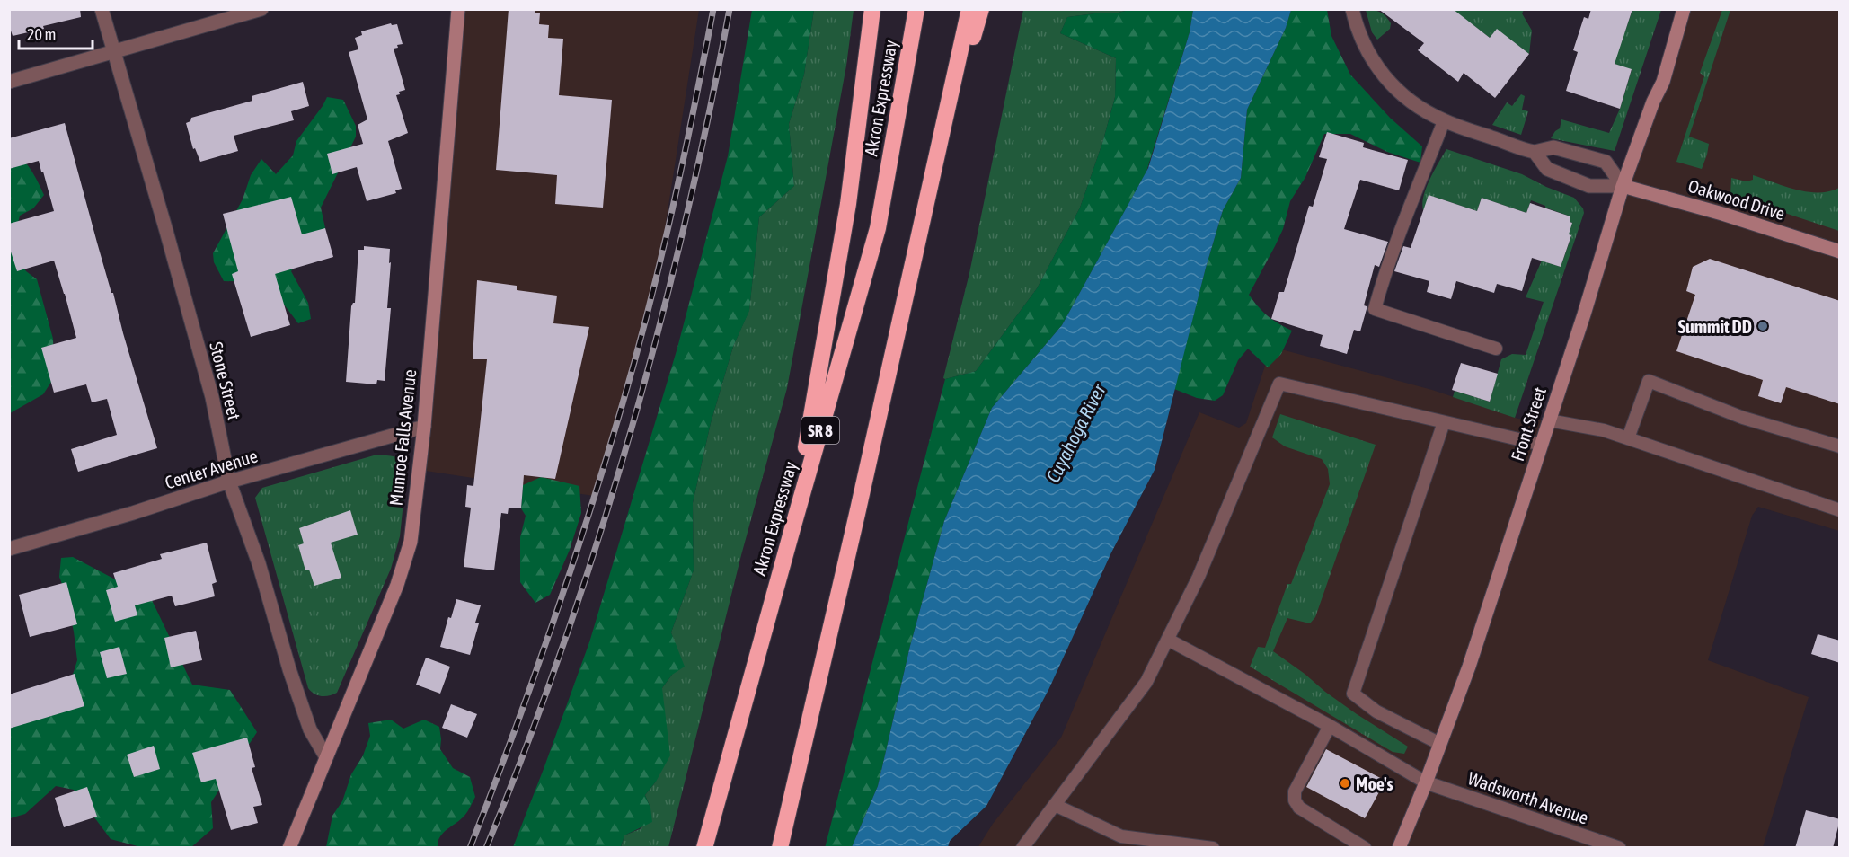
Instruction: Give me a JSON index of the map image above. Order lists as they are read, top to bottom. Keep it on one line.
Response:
{"streets":{"highway":["Akron Expressway","SR 8"],"street":["Oakwood Drive","Stone Street","Front Street","Munroe Falls Avenue","Center Avenue","Wadsworth Avenue"]},"crossings":[["Oakwood Drive","Front Street"],["Stone Street","Munroe Falls Avenue"],["Stone Street","Center Avenue"],["Front Street","Wadsworth Avenue"],["Munroe Falls Avenue","Center Avenue"]],"water":["Cuyahoga River"],"places":["Summit DD","Moe's"],"scale_bar":"20 m"}
